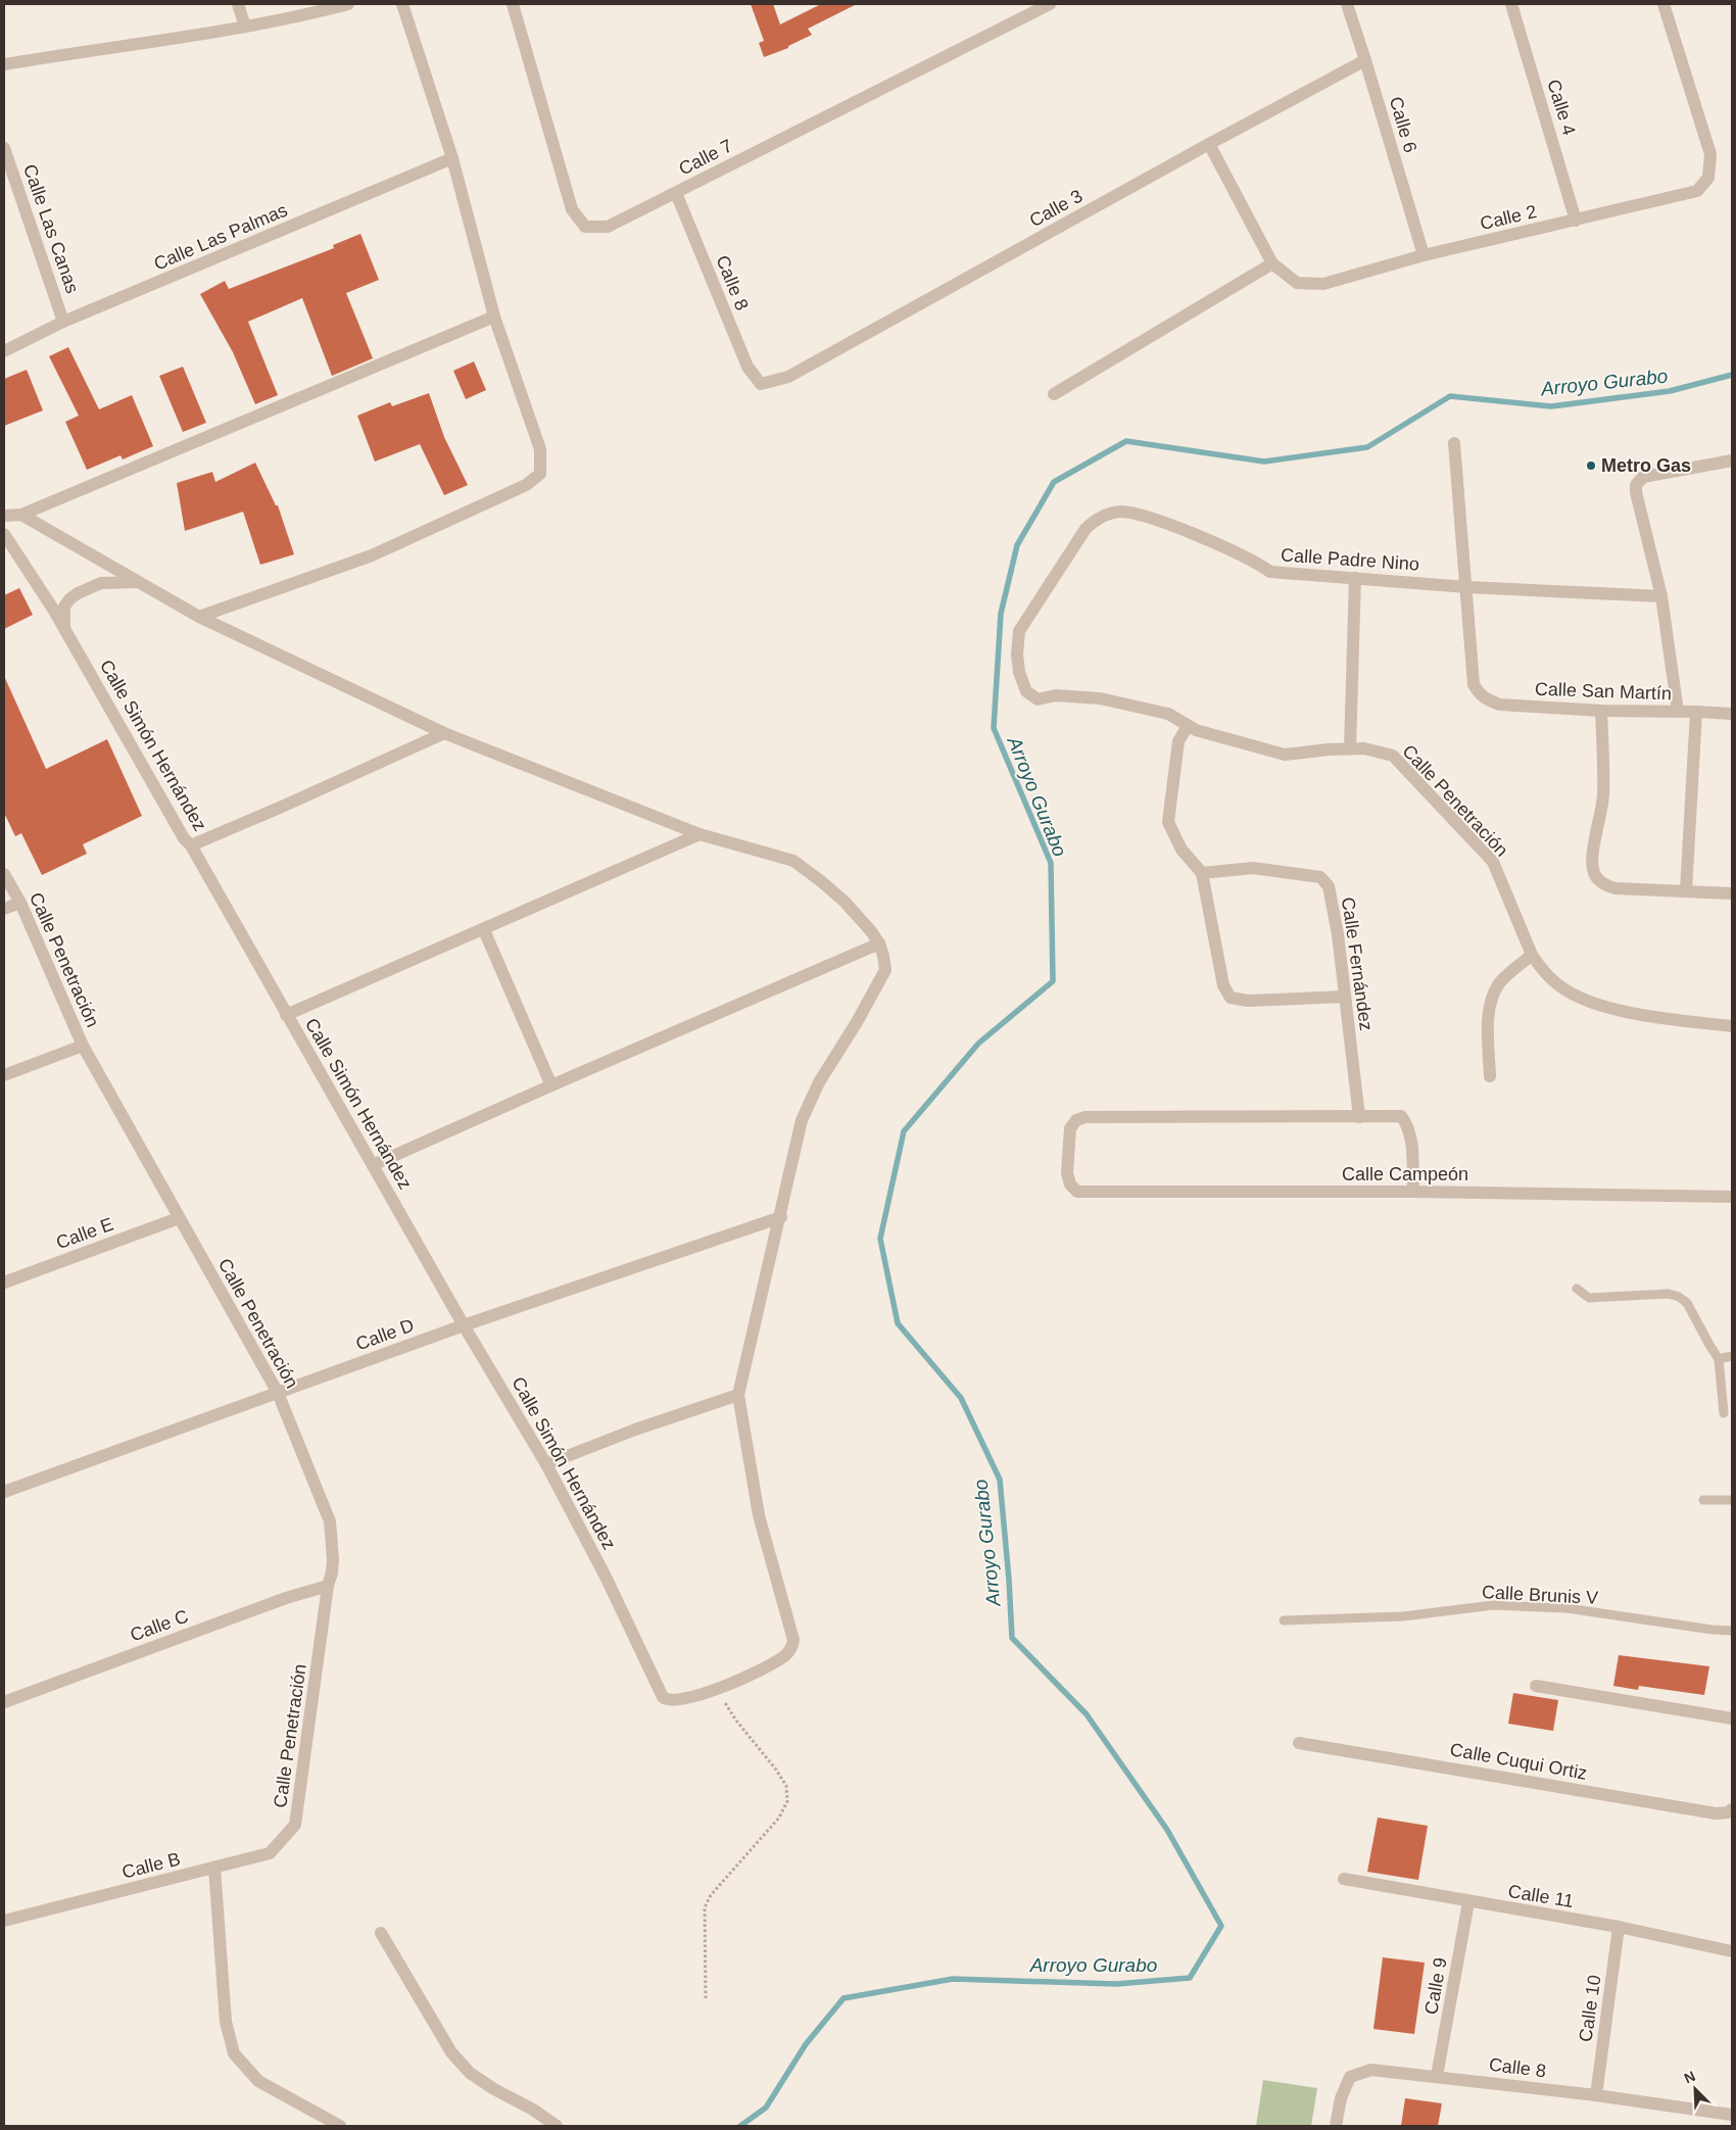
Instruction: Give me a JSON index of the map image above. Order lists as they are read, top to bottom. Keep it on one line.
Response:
{"streets":{"street":["Calle 4","Calle 6","Calle 7","Calle 3","Calle 2","Calle Las Canas","Calle Las Palmas","Calle 8","Calle Padre Nino","Calle San Martín","Calle Simón Hernández","Calle Penetración","Calle Fernández","Calle Campeón","Calle E","Calle D","Calle C","Calle Cuqui Ortiz","Calle B","Calle 11","Calle 9","Calle 10"],"lane":["Calle Brunis V"]},"crossings":[["Calle 4","Calle 2"],["Calle 6","Calle 3"],["Calle 6","Calle 2"],["Calle 7","Calle 8"],["Calle 3","Calle 2"],["Calle 3","Calle 8"],["Calle Las Canas","Calle Las Palmas"],["Calle 8","Calle 9"],["Calle 8","Calle 10"],["Calle Padre Nino","Calle San Martín"],["Calle Padre Nino","Calle Penetración"],["Calle Simón Hernández","Calle D"],["Calle Penetración","Calle E"],["Calle Penetración","Calle D"],["Calle Penetración","Calle C"],["Calle Penetración","Calle B"],["Calle Fernández","Calle Campeón"],["Calle 11","Calle 9"],["Calle 11","Calle 10"]],"water":["Arroyo Gurabo"],"places":["Metro Gas"],"north":"top left"}
